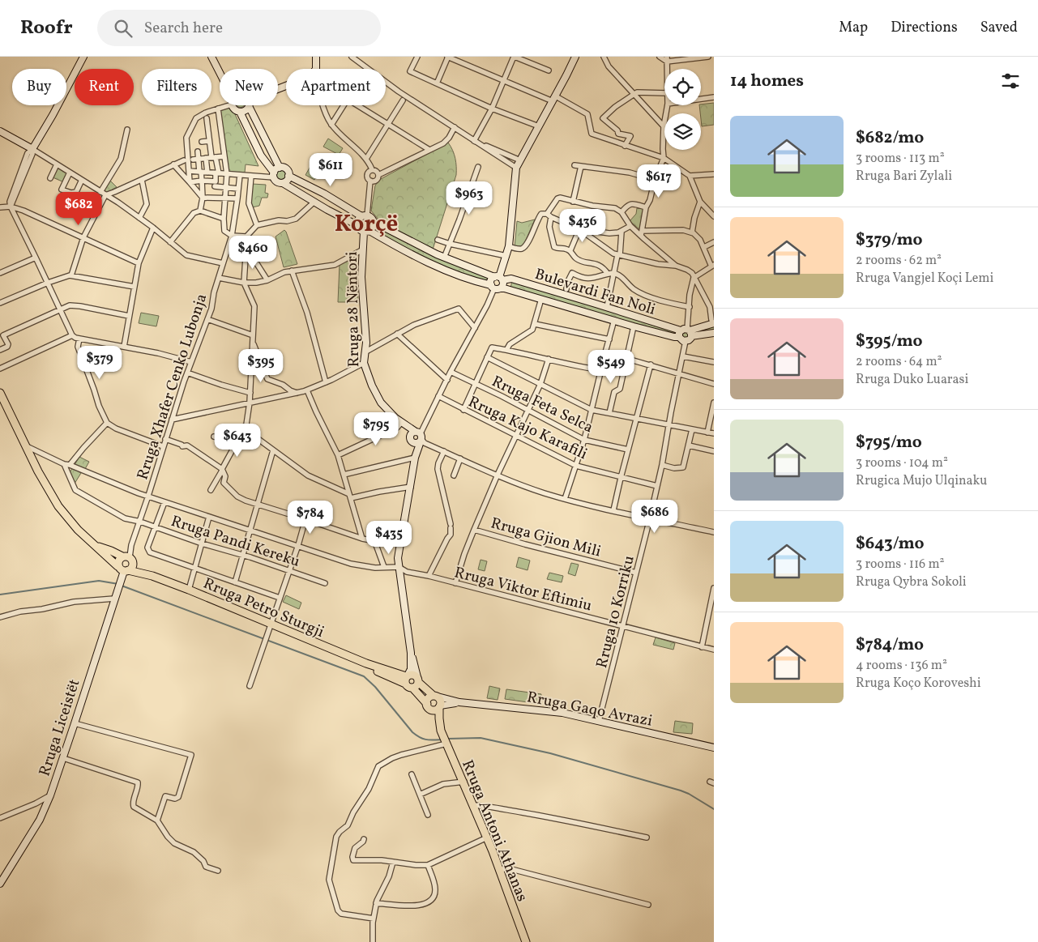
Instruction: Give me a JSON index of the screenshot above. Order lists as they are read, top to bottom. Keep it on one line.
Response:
{"streets":{"main road":["Bulevardi Fan Noli","Rruga 28 Nëntori","Rruga Petro Sturgji","Rruga Gaqo Avrazi","Rruga Liceistët","Rruga Antoni Athanas"],"street":["Rruga Xhafer Cenko Lubonja","Rruga Feta Selca","Rruga Kajo Karafili","Rruga Gjion Mili","Rruga Pandi Kereku","Rruga Viktor Eftimiu","Rruga 10 Korriku"]},"crossings":[["Bulevardi Fan Noli","Rruga 28 Nëntori"],["Bulevardi Fan Noli","Rruga 10 Korriku"],["Rruga 28 Nëntori","Rruga Viktor Eftimiu"],["Rruga 28 Nëntori","Rruga Petro Sturgji"],["Rruga 28 Nëntori","Rruga Antoni Athanas"],["Rruga Xhafer Cenko Lubonja","Rruga Pandi Kereku"],["Rruga Xhafer Cenko Lubonja","Rruga Petro Sturgji"],["Rruga Kajo Karafili","Rruga 10 Korriku"],["Rruga Gjion Mili","Rruga 10 Korriku"],["Rruga Viktor Eftimiu","Rruga 10 Korriku"],["Rruga Petro Sturgji","Rruga Liceistët"],["Rruga Petro Sturgji","Rruga Antoni Athanas"],["Rruga 10 Korriku","Rruga Gaqo Avrazi"],["Rruga Gaqo Avrazi","Rruga Antoni Athanas"]],"districts":["Korçë"],"page":{"header":"Roofr","search":"Search here","nav":["Map","Directions","Saved"],"heading":"14 homes","chip":["Buy","Rent","Filters","New","Apartment"],"list":[{"name":"$682/mo","note":"3 rooms · 113 m² · Rruga Bari Zylali"},{"name":"$379/mo","note":"2 rooms · 62 m² · Rruga Vangjel Koçi Lemi"},{"name":"$395/mo","note":"2 rooms · 64 m² · Rruga Duko Luarasi"},{"name":"$795/mo","note":"3 rooms · 104 m² · Rrugica Mujo Ulqinaku"},{"name":"$643/mo","note":"3 rooms · 116 m² · Rruga Qybra Sokoli"},{"name":"$784/mo","note":"4 rooms · 136 m² · Rruga Koço Koroveshi"}],"price":["$611","$617","$963","$682","$436","$460","$379","$395","$549","$795","$643","$686","$784","$435"]}}
